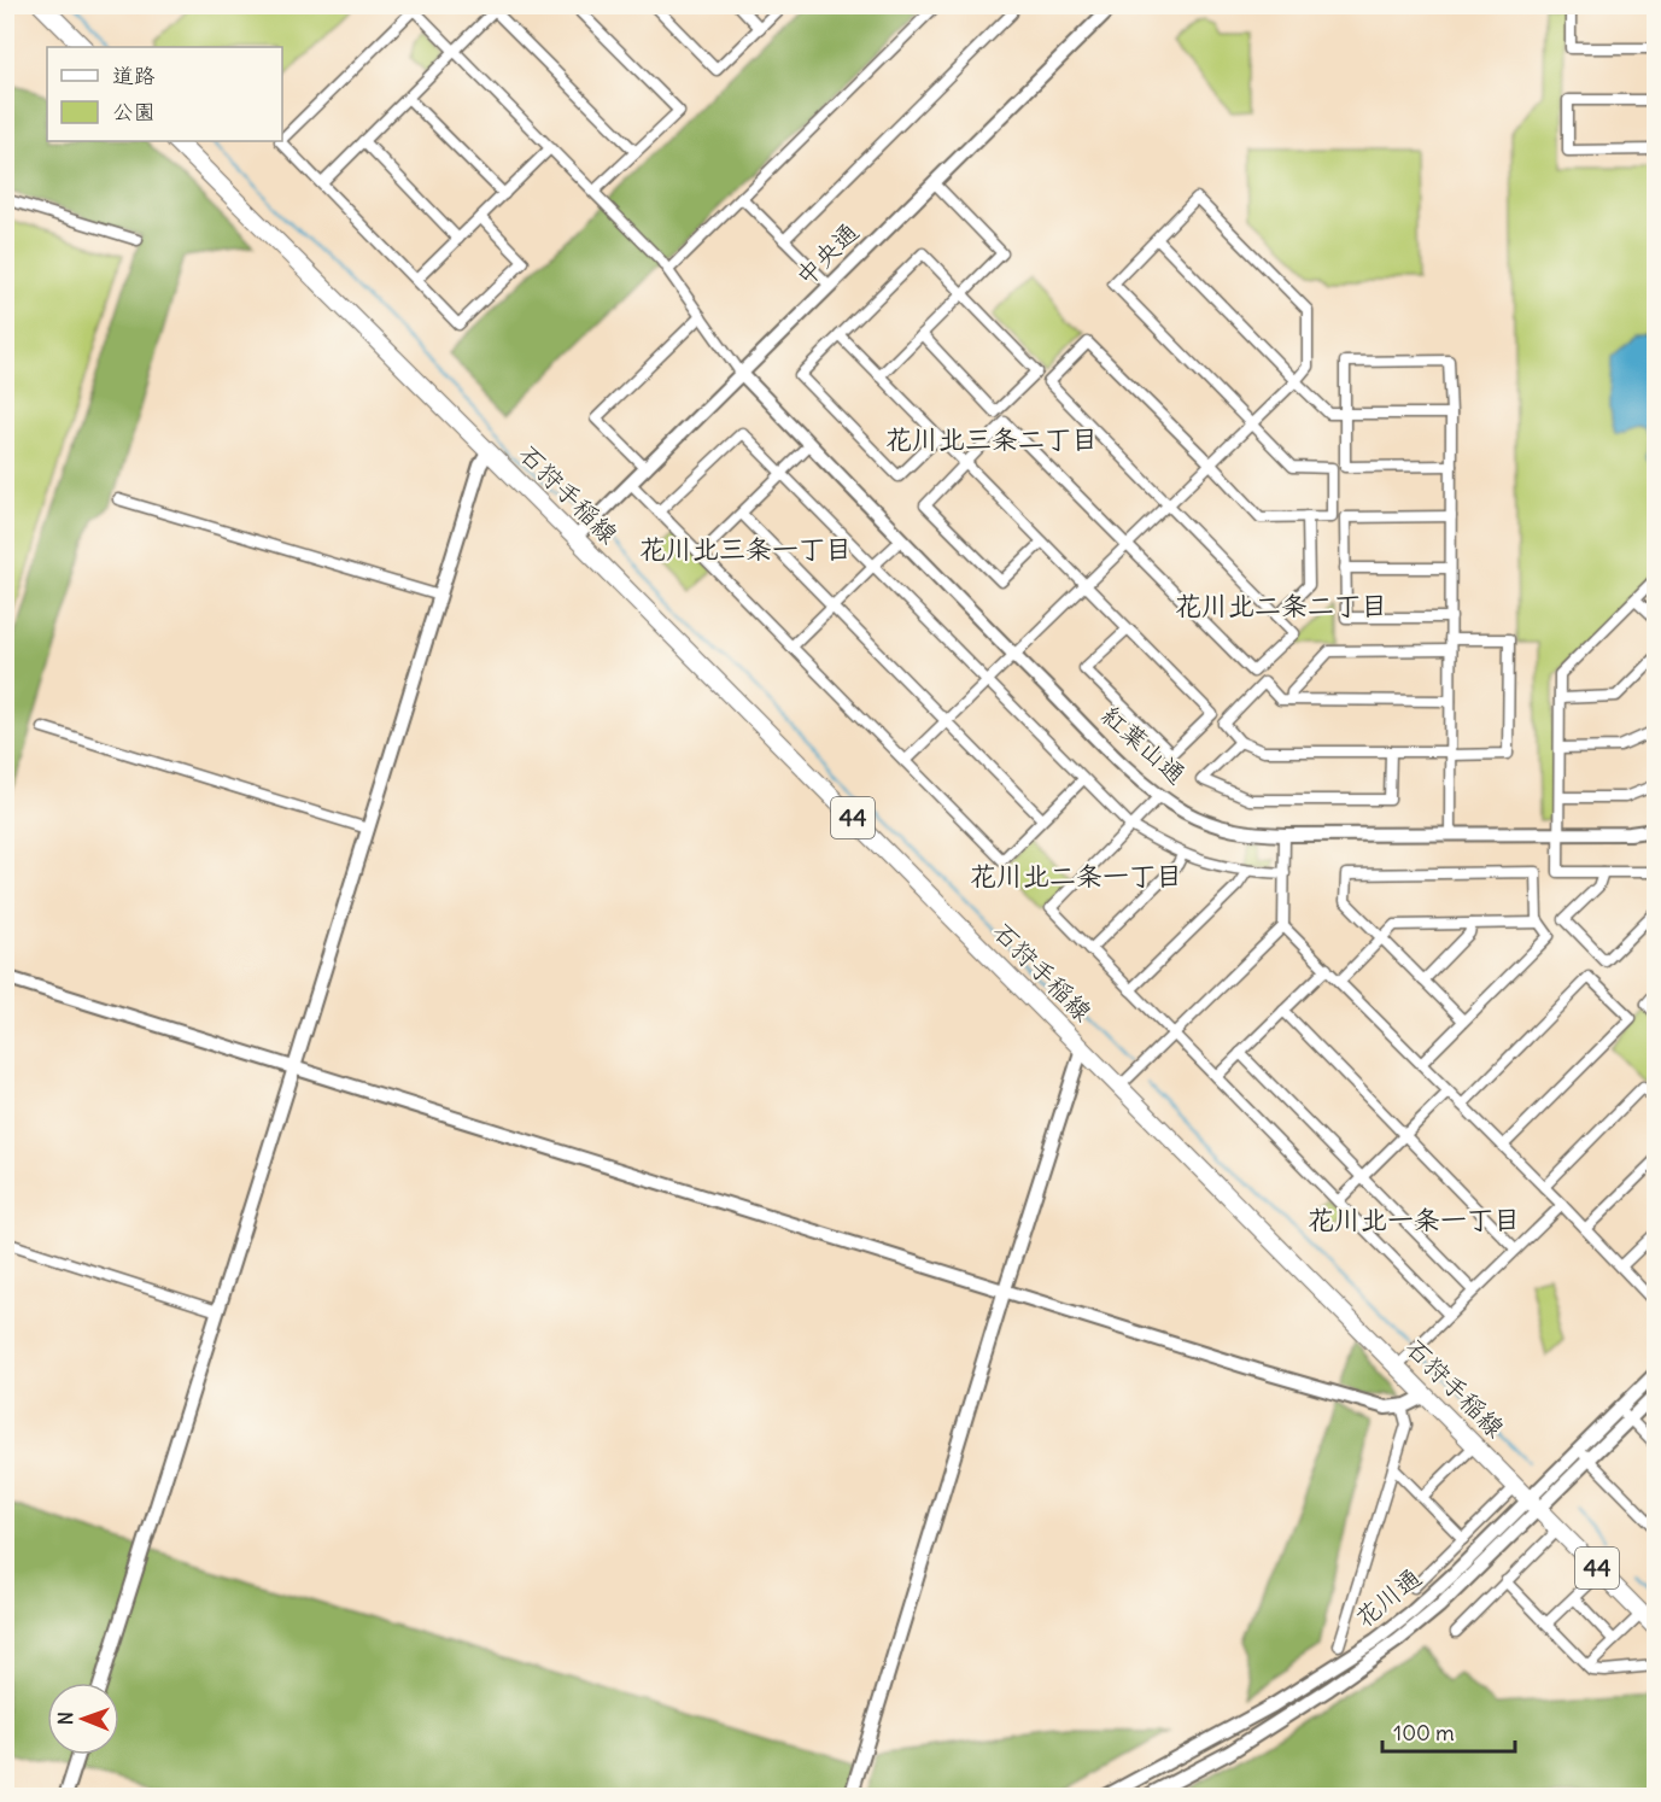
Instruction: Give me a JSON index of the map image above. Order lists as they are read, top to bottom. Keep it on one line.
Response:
{"streets":{"main road":["石狩手稲線","44"],"street":["中央通","紅葉山通","花川通"]},"crossings":[["中央通","石狩手稲線"],["中央通","紅葉山通"],["石狩手稲線","花川通"]],"districts":["花川北三条二丁目","花川北三条一丁目","花川北二条二丁目","花川北二条一丁目","花川北一条一丁目"],"legend":["道路","公園"],"scale_bar":"100 m","north":"left"}
